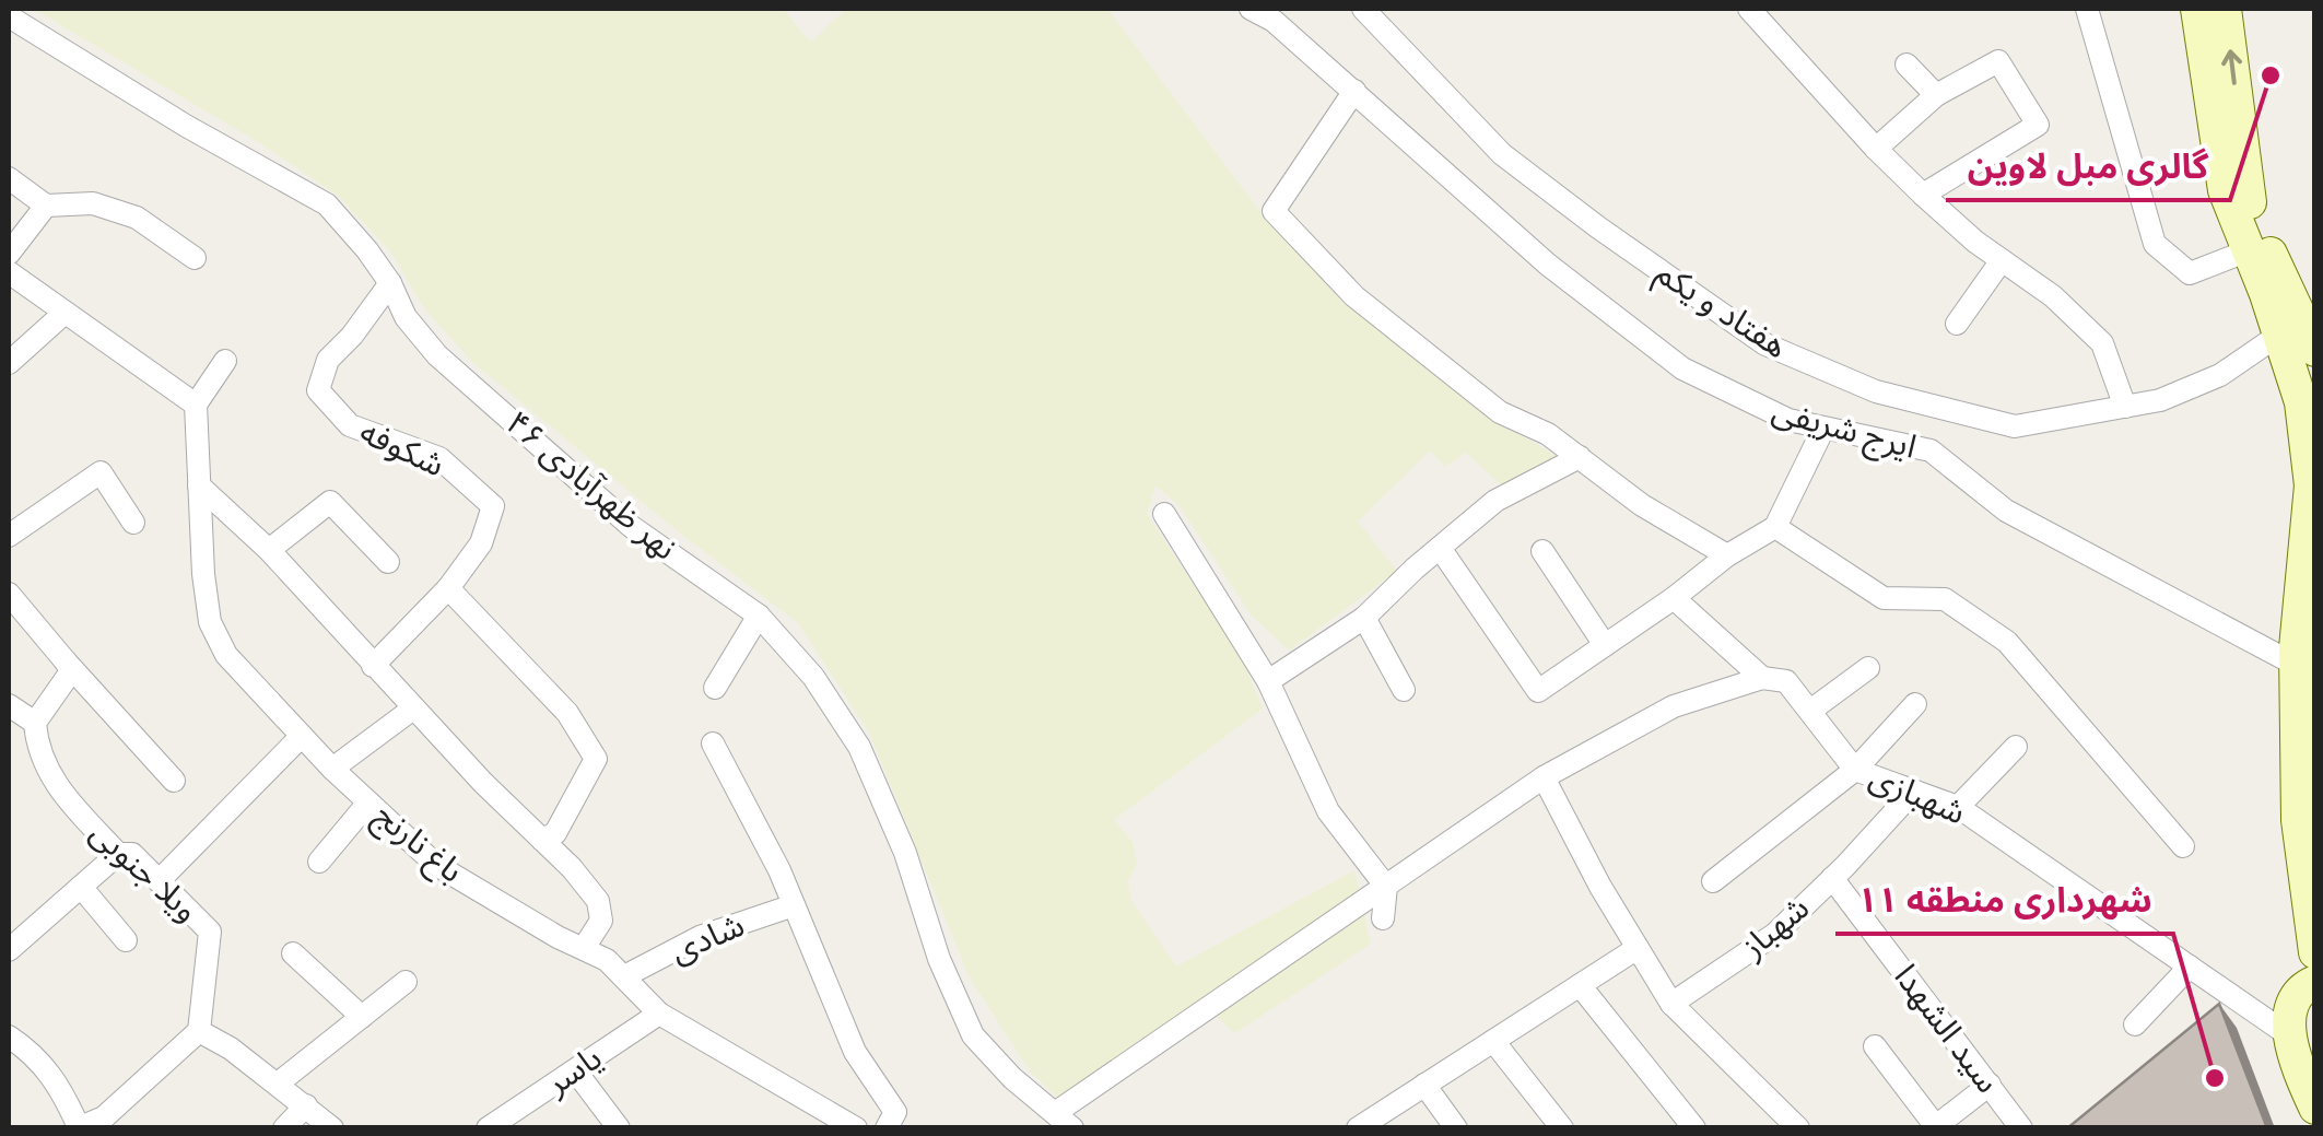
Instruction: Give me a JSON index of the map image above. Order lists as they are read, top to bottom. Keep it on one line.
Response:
{"streets":{"street":["هفتاد و یکم","ایرج شریفی","شکوفه","نهر ظهرآبادی ۴۶","شهبازی","باغ نارنج","ویلا جنوبی","شهباز","شادی","سید الشهدا","یاسر"]},"crossings":[["شکوفه","نهر ظهرآبادی ۴۶"],["شهبازی","شهباز"],["باغ نارنج","شادی"],["باغ نارنج","یاسر"],["شهباز","سید الشهدا"]],"places":["گالری مبل لاوین","شهرداری منطقه ۱۱"]}
